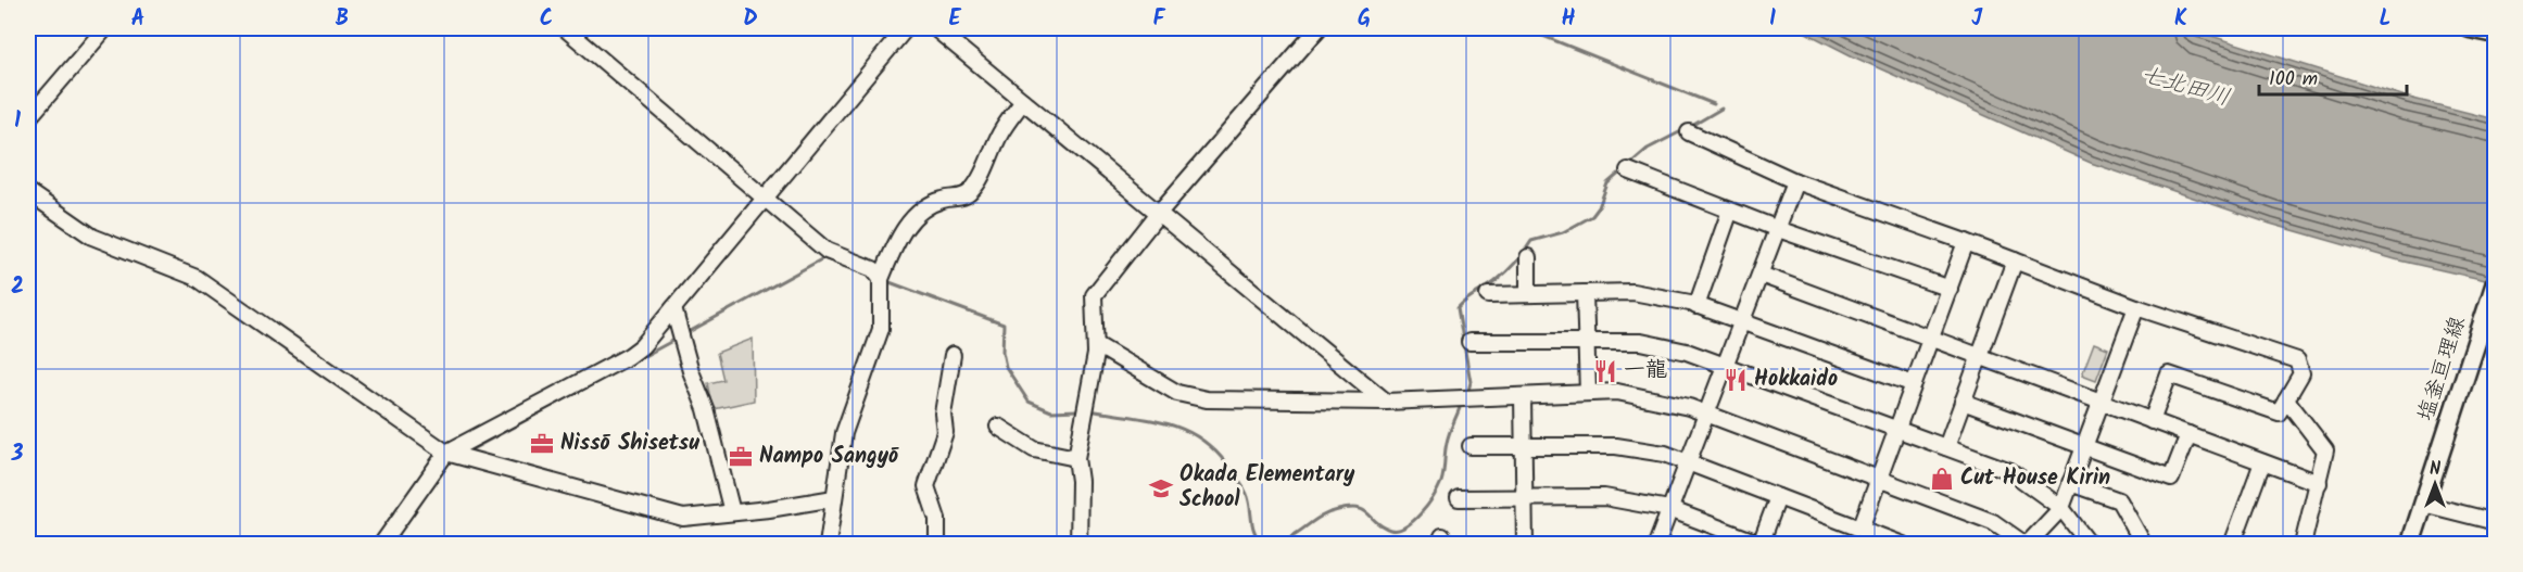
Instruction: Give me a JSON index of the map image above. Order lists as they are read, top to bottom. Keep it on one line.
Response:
{"streets":{"main road":["塩釜亘理線"]},"water":["七北田川"],"places":{"restaurant":["一龍","Hokkaido"],"office":["Nissō Shisetsu","Nampo Sangyō"],"shop":["Cut House Kirin"],"school or university":["Okada Elementary School"]},"scale_bar":"100 m","north":"top","grid":{"columns":["A","B","C","D","E","F","G","H","I","J","K","L"],"rows":["1","2","3"]}}
